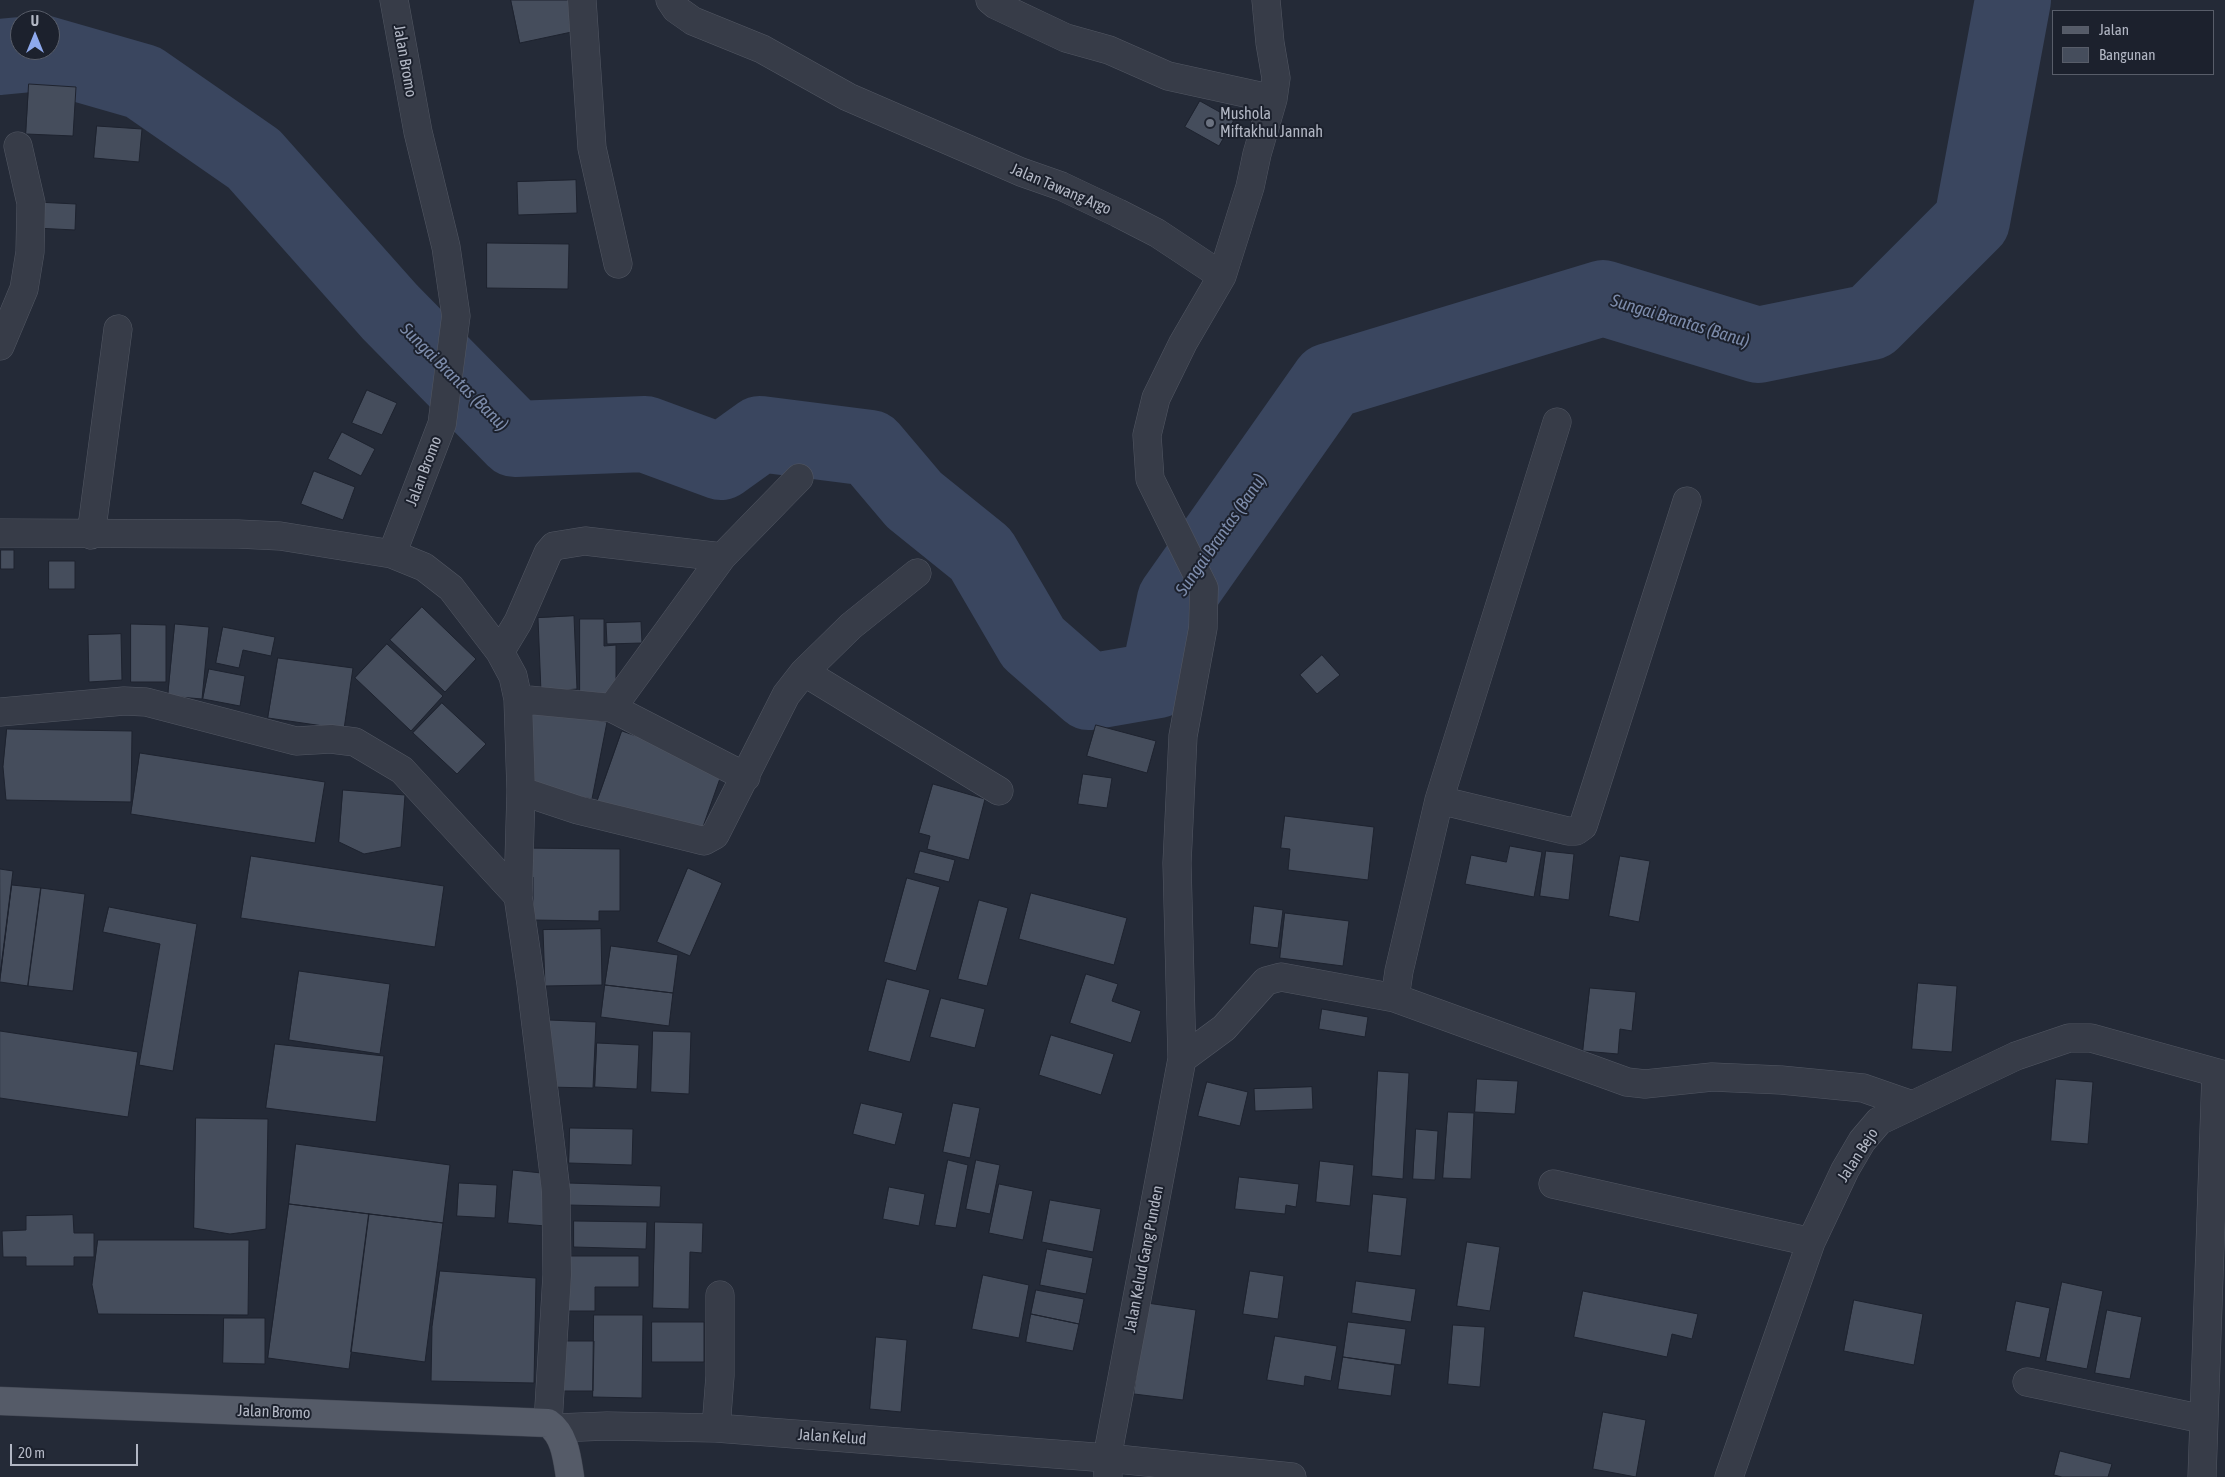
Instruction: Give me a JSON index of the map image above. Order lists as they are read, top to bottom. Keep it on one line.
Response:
{"streets":{"main road":["Jalan Bromo"],"street":["Jalan Tawang Argo","Jalan Bejo","Jalan Kelud Gang Punden","Jalan Kelud"]},"crossings":[["Jalan Bromo","Jalan Kelud"],["Jalan Tawang Argo","Jalan Kelud Gang Punden"],["Jalan Kelud Gang Punden","Jalan Kelud"]],"water":["Sungai Brantas (Banu)"],"places":["Mushola Miftakhul Jannah"],"legend":["Jalan","Bangunan"],"scale_bar":"20 m","north":"top"}
